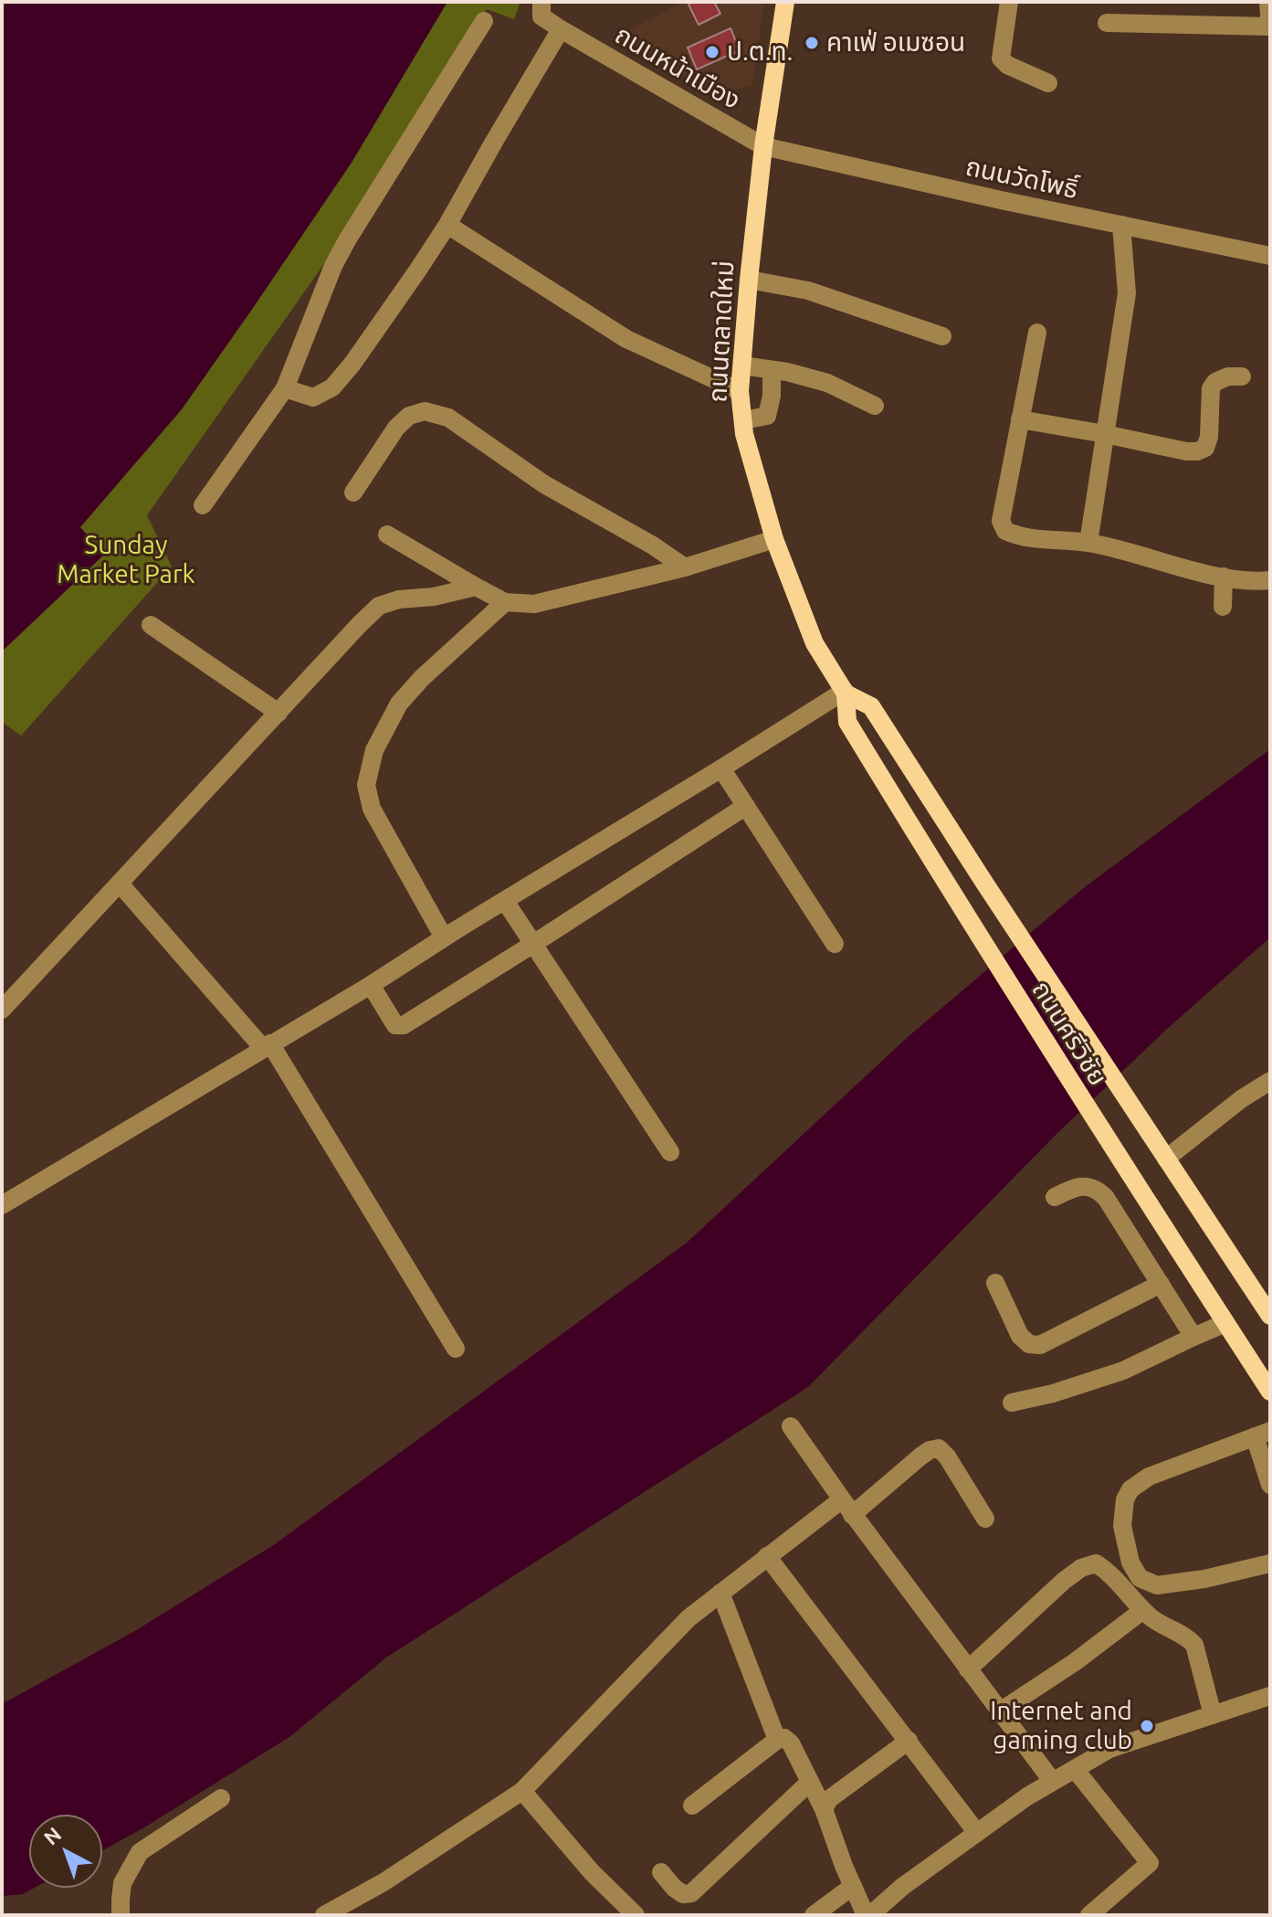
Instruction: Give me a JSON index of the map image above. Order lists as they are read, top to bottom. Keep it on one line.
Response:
{"streets":{"main road":["ถนนตลาดใหม่","ถนนศรีวิชัย"],"street":["ถนนหน้าเมือง","ถนนวัดโพธิ์"]},"crossings":[["ถนนหน้าเมือง","ถนนวัดโพธิ์"],["ถนนหน้าเมือง","ถนนตลาดใหม่"],["ถนนวัดโพธิ์","ถนนตลาดใหม่"],["ถนนตลาดใหม่","ถนนศรีวิชัย"]],"parks":["Sunday Market Park"],"places":["คาเฟ่ อเมซอน","ป.ต.ท.","Internet and gaming club"],"north":"top left"}
